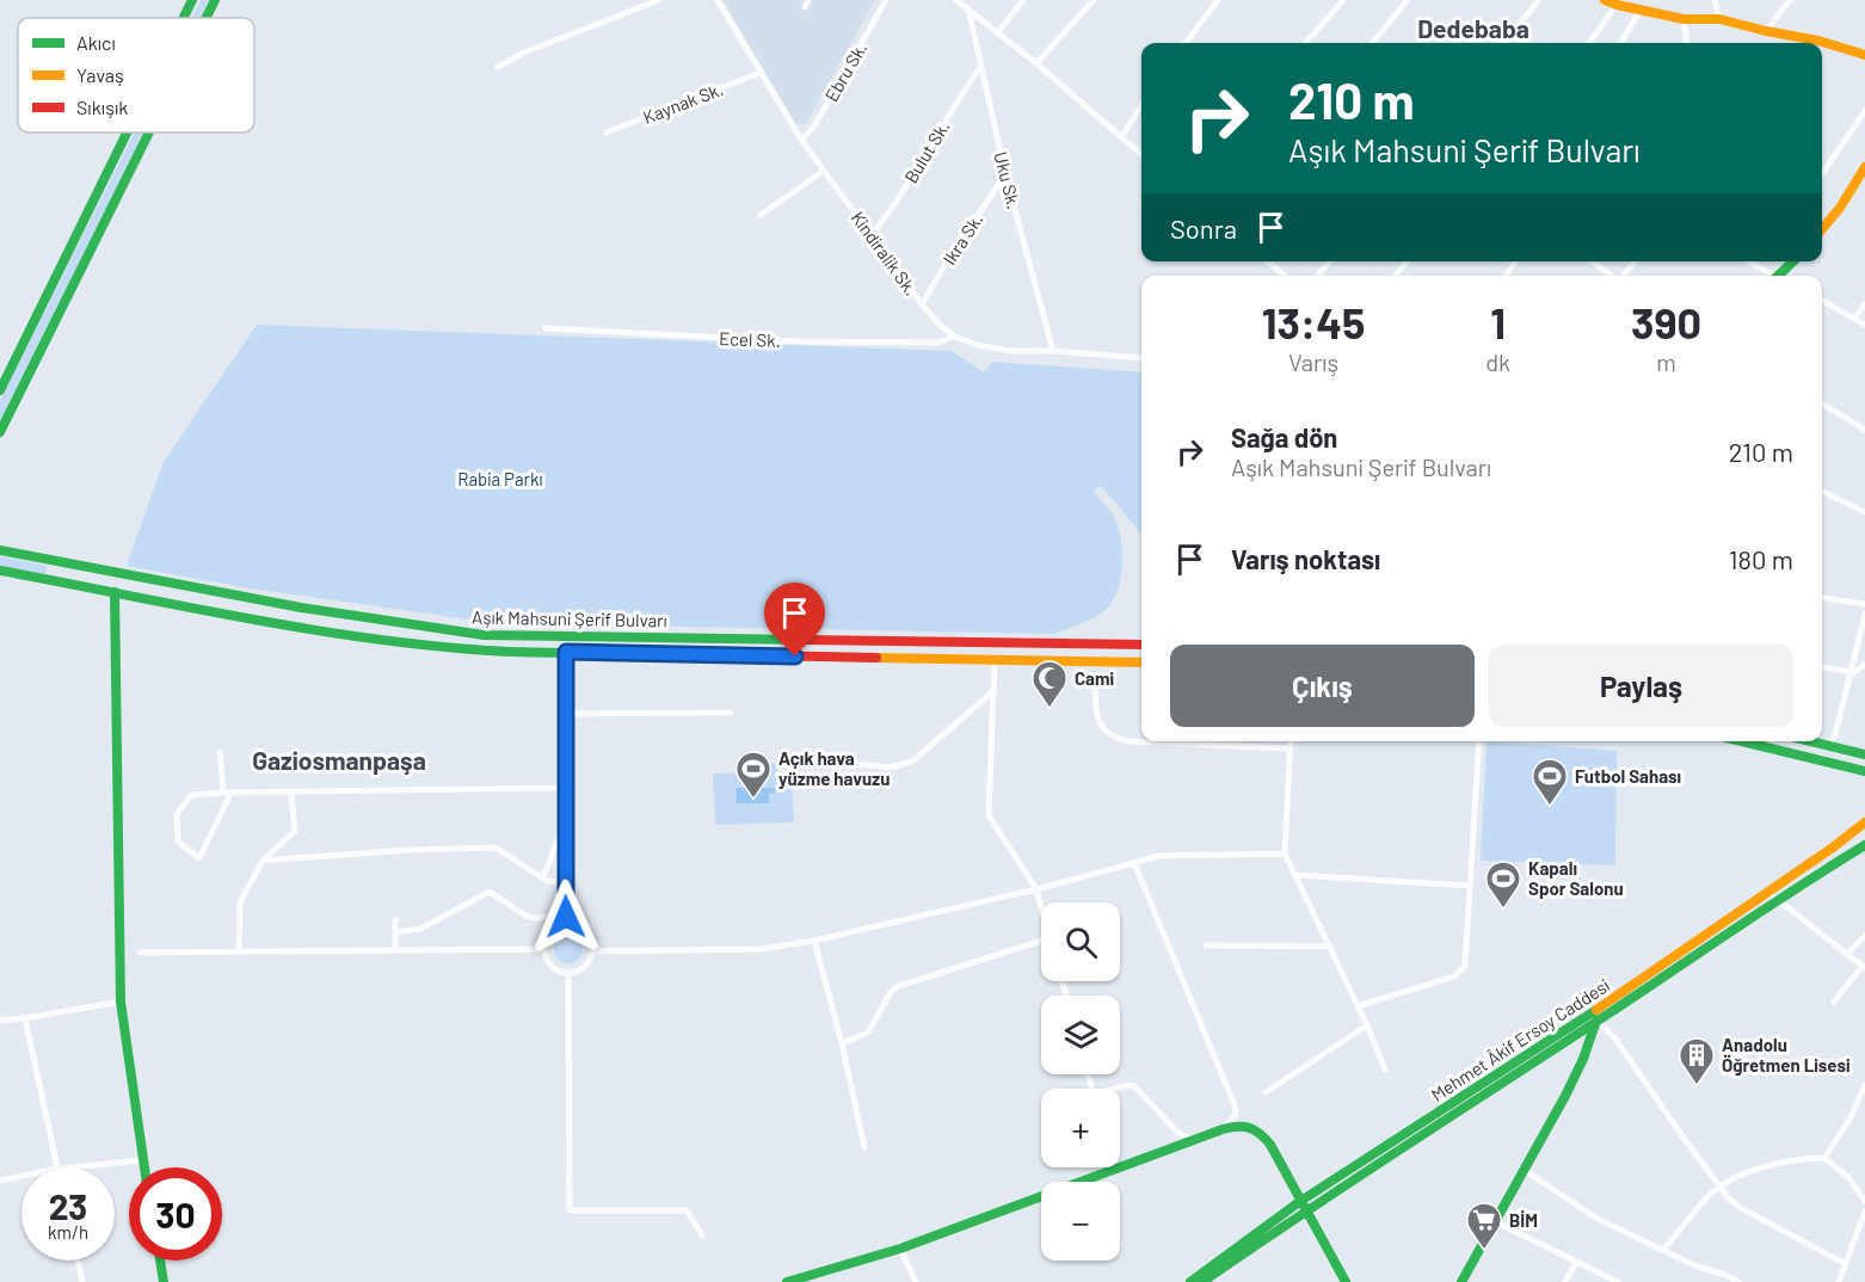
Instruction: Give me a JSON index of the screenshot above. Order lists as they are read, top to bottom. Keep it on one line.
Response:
{"streets":{"main road":["Aşık Mahsuni Şerif Bulvarı","Mehmet Âkif Ersoy Caddesi"],"street":["Ebru Sk.","Kaynak Sk.","Bulut Sk.","Uku Sk.","Ikra Sk.","Kindiralik Sk.","Ecel Sk."]},"crossings":[["Ebru Sk.","Kindiralik Sk."],["Kaynak Sk.","Kindiralik Sk."],["Bulut Sk.","Uku Sk."],["Bulut Sk.","Kindiralik Sk."],["Uku Sk.","Ikra Sk."],["Uku Sk.","Kindiralik Sk."],["Ikra Sk.","Kindiralik Sk."],["Kindiralik Sk.","Ecel Sk."]],"districts":["Dedebaba","Gaziosmanpaşa"],"parks":["Rabia Parkı"],"places":{"mosque":["Cami"],"sports":["Açık hava yüzme havuzu","Futbol Sahası","Kapalı Spor Salonu"],"building":["Anadolu Öğretmen Lisesi"],"supermarket":["BİM"]},"legend":["Akıcı","Yavaş","Sıkışık"],"page":{"turn":["210 m","Aşık Mahsuni Şerif Bulvarı"],"then":"Sonra","eta":["13:45","Varış","1","dk","390","m"],"list":[{"name":"Sağa dön","note":"Aşık Mahsuni Şerif Bulvarı","value":"210 m"},{"name":"Varış noktası","value":"180 m"}],"buttons":["Çıkış","Paylaş"],"map_buttons":["+","−"],"speed":"23 km/h","limit":"30"}}
